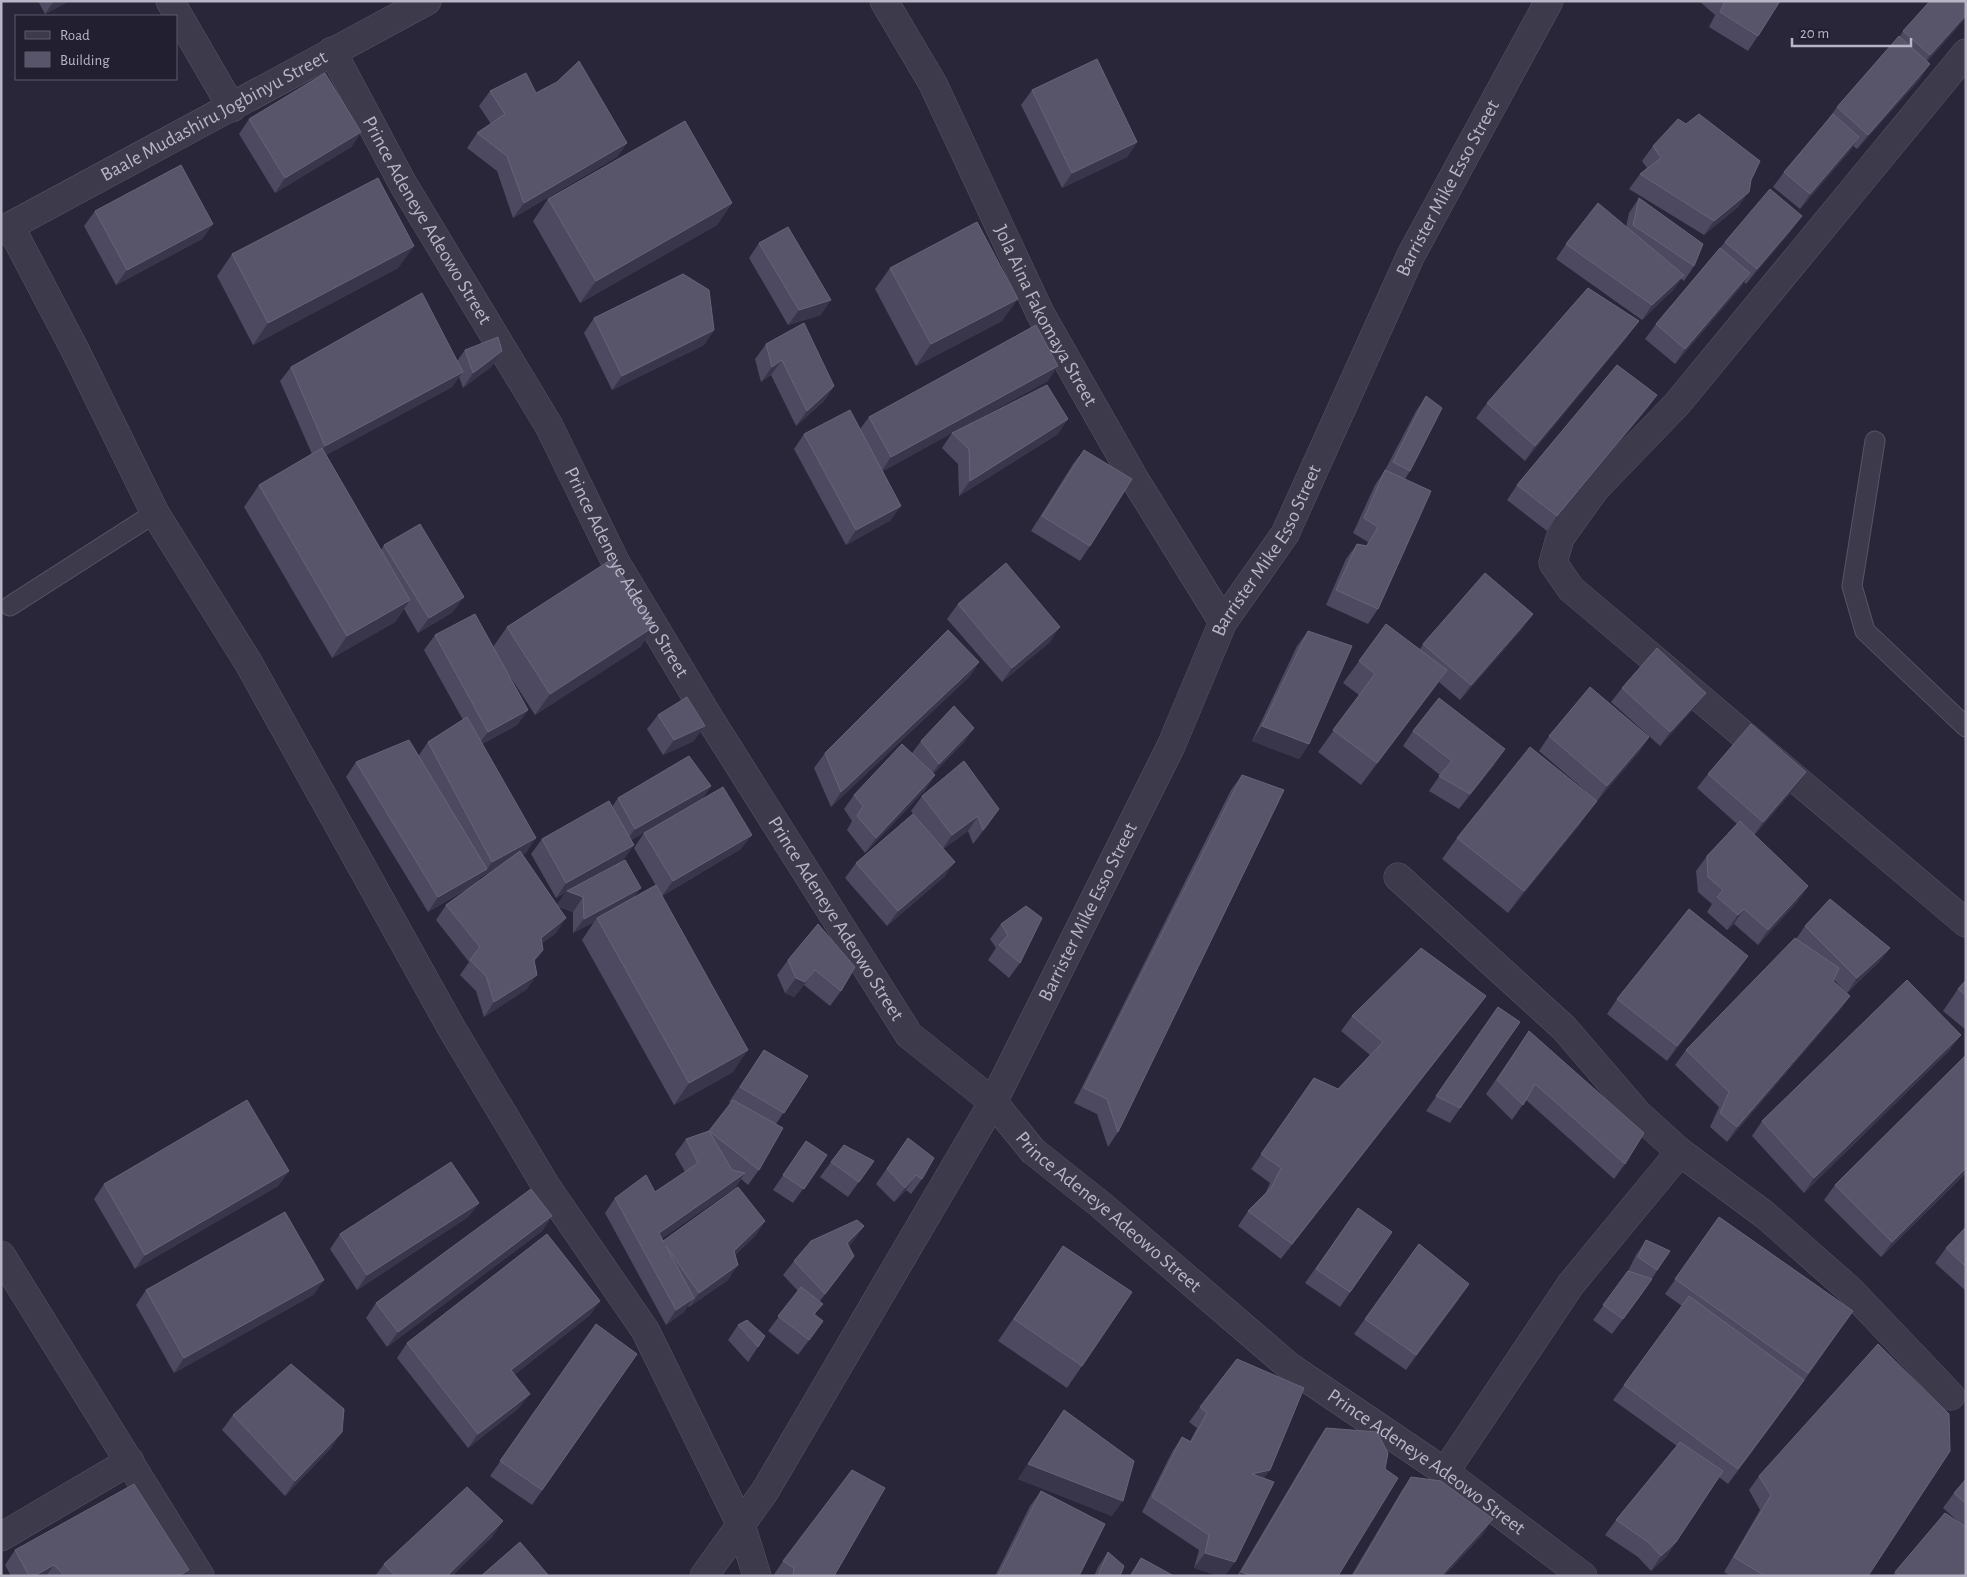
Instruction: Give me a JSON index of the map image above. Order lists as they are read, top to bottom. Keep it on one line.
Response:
{"streets":{"street":["Baale Mudashiru Jogbinyu Street","Barrister Mike Esso Street","Prince Adeneye Adeowo Street","Jola Aina Fakomaya Street"]},"crossings":[["Baale Mudashiru Jogbinyu Street","Prince Adeneye Adeowo Street"],["Barrister Mike Esso Street","Prince Adeneye Adeowo Street"],["Barrister Mike Esso Street","Jola Aina Fakomaya Street"]],"legend":["Road","Building"],"scale_bar":"20 m"}
